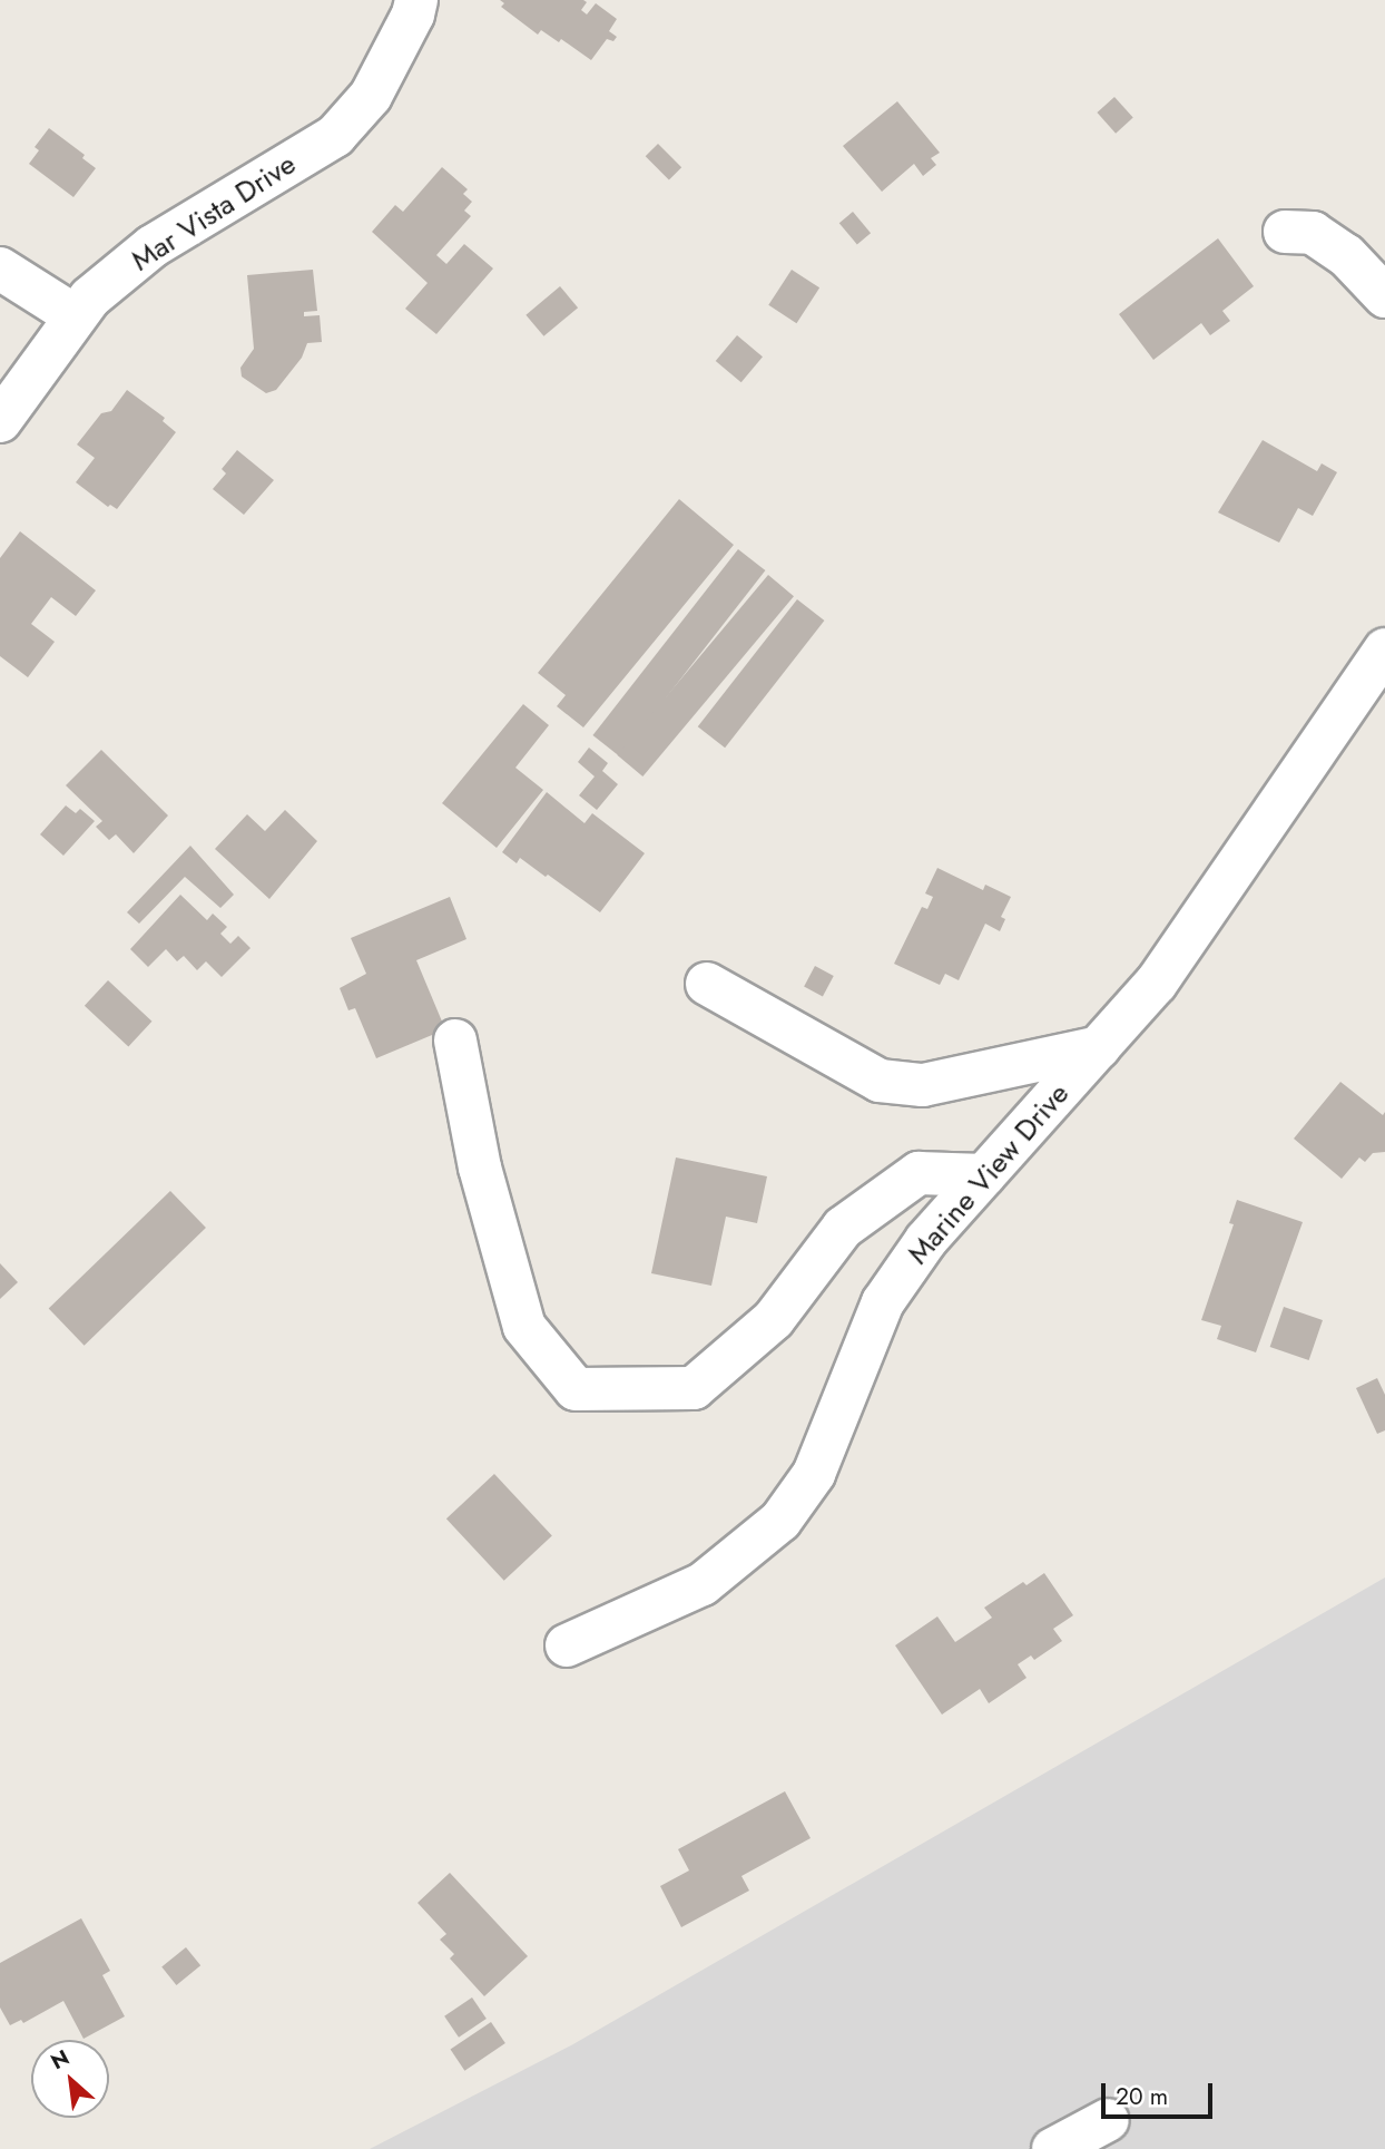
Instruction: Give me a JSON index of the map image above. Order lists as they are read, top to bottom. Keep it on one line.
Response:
{"streets":{"street":["Mar Vista Drive","Marine View Drive"]},"scale_bar":"20 m","north":"top left"}
